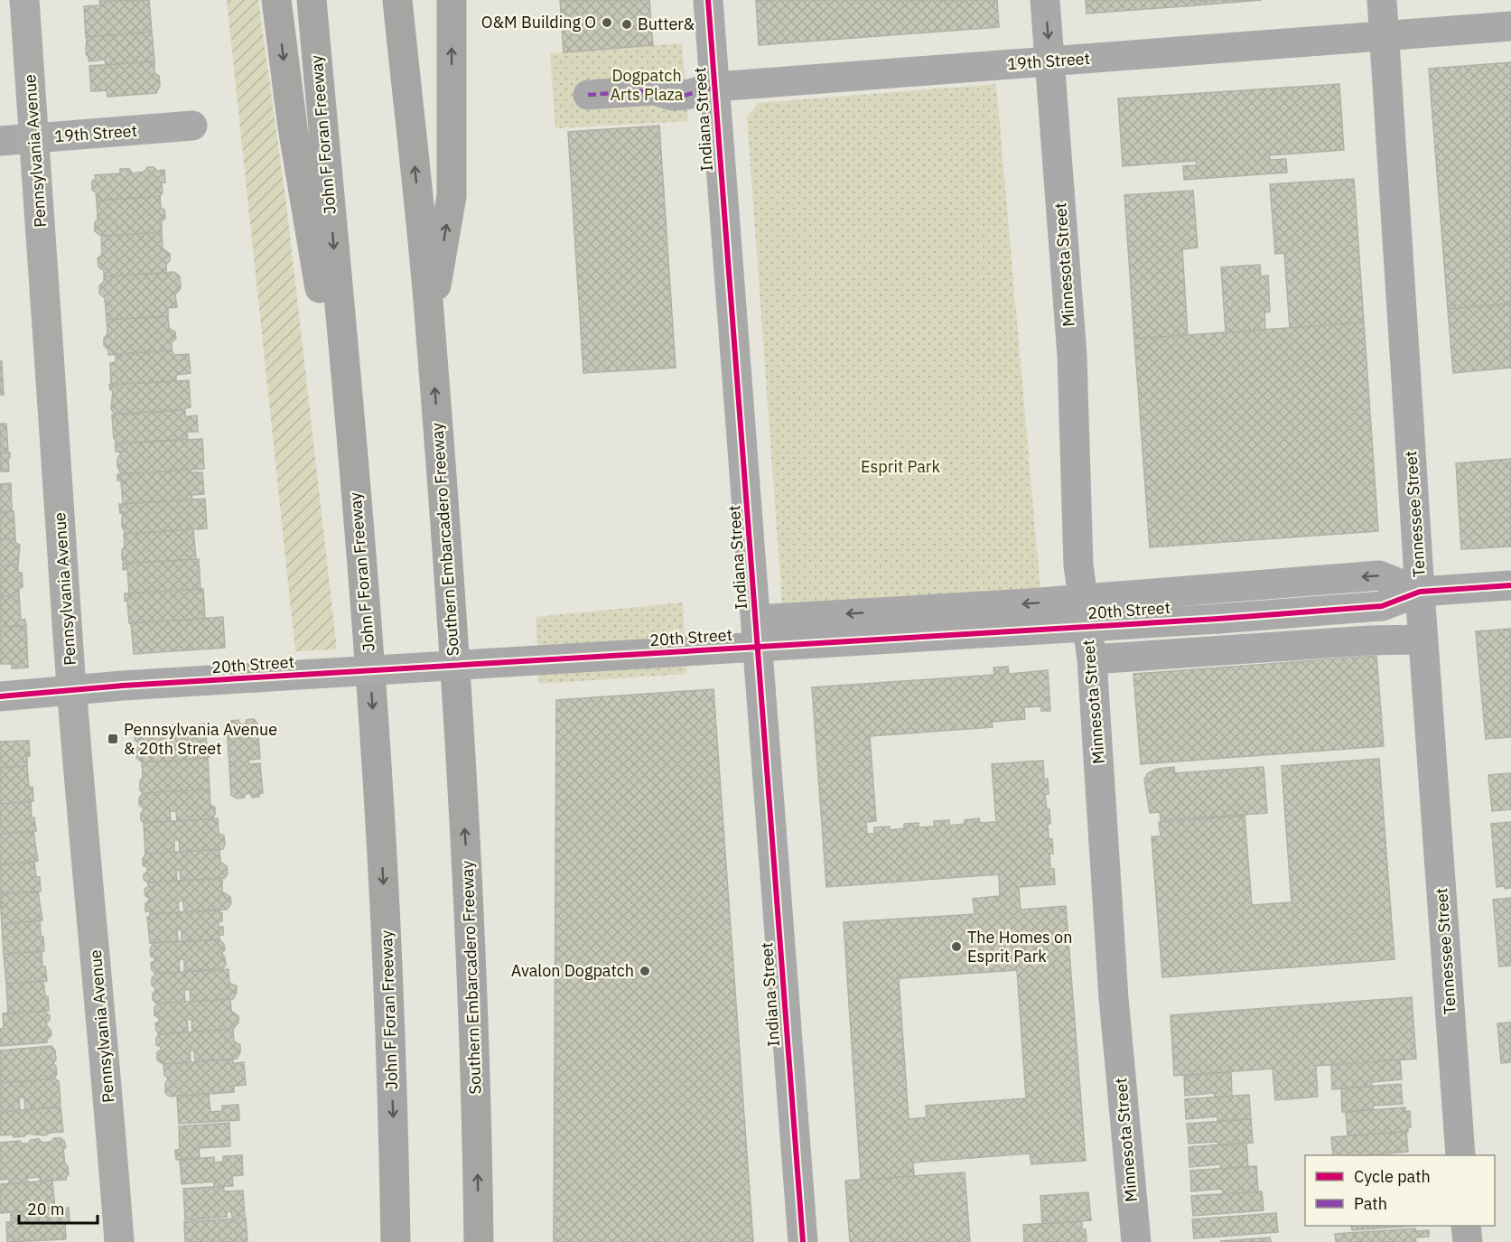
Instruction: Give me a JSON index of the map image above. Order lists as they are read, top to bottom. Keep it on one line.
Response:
{"streets":{"highway":["John F Foran Freeway","Southern Embarcadero Freeway"],"main road":["Pennsylvania Avenue"],"street":["19th Street","Indiana Street","Minnesota Street","Tennessee Street","20th Street"]},"crossings":[["19th Street","Indiana Street"],["19th Street","Pennsylvania Avenue"],["19th Street","Minnesota Street"],["19th Street","Tennessee Street"],["Indiana Street","20th Street"],["Pennsylvania Avenue","20th Street"],["Minnesota Street","20th Street"],["Tennessee Street","20th Street"]],"parks":["Dogpatch Arts Plaza","Esprit Park"],"places":{"other":["O&M Building O","Butter&","The Homes on Esprit Park","Avalon Dogpatch"],"transit":["Pennsylvania Avenue & 20th Street"]},"legend":["Cycle path","Path"],"scale_bar":"20 m"}
